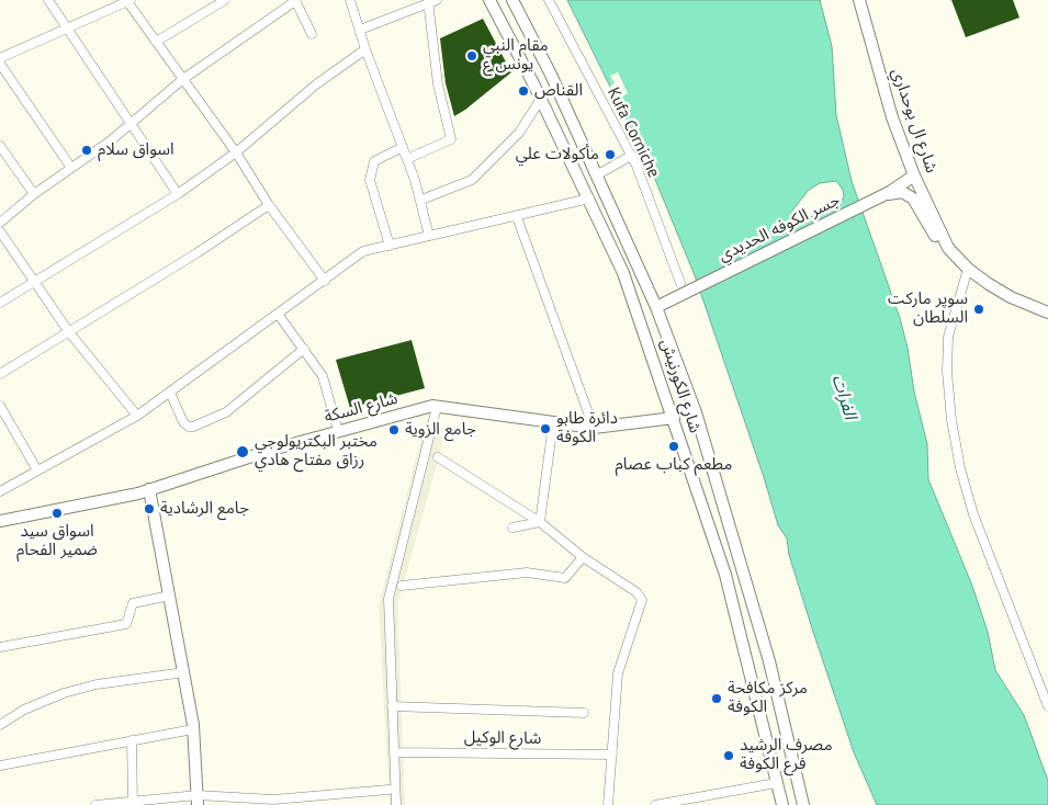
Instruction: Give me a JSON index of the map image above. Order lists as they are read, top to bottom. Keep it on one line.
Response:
{"streets":{"street":["شارع ال بوحداري","Kufa Corniche","جسر الکوفه الحديدي","شارع الكورنيش","شارع السكة","شارع الوكيل"]},"crossings":[["شارع ال بوحداري","جسر الکوفه الحديدي"],["Kufa Corniche","جسر الکوفه الحديدي"],["جسر الکوفه الحديدي","شارع الكورنيش"],["شارع الكورنيش","شارع السكة"]],"water":["الفرات"],"places":["مقام النبي يونس ع","القناص","اسواق سلام","مأكولات علي","سوپر ماركت السلطان","دائرة طابو الكوفة","جامع الزوية","مطعم كباب عصام","مختبر البكتريولوجي رزاق مفتاح هادي","جامع الرشادية","اسواق سيد ضمير الفحام","مركز مكافحة الكوفة","مصرف الرشيد فرع الكوفة"]}
